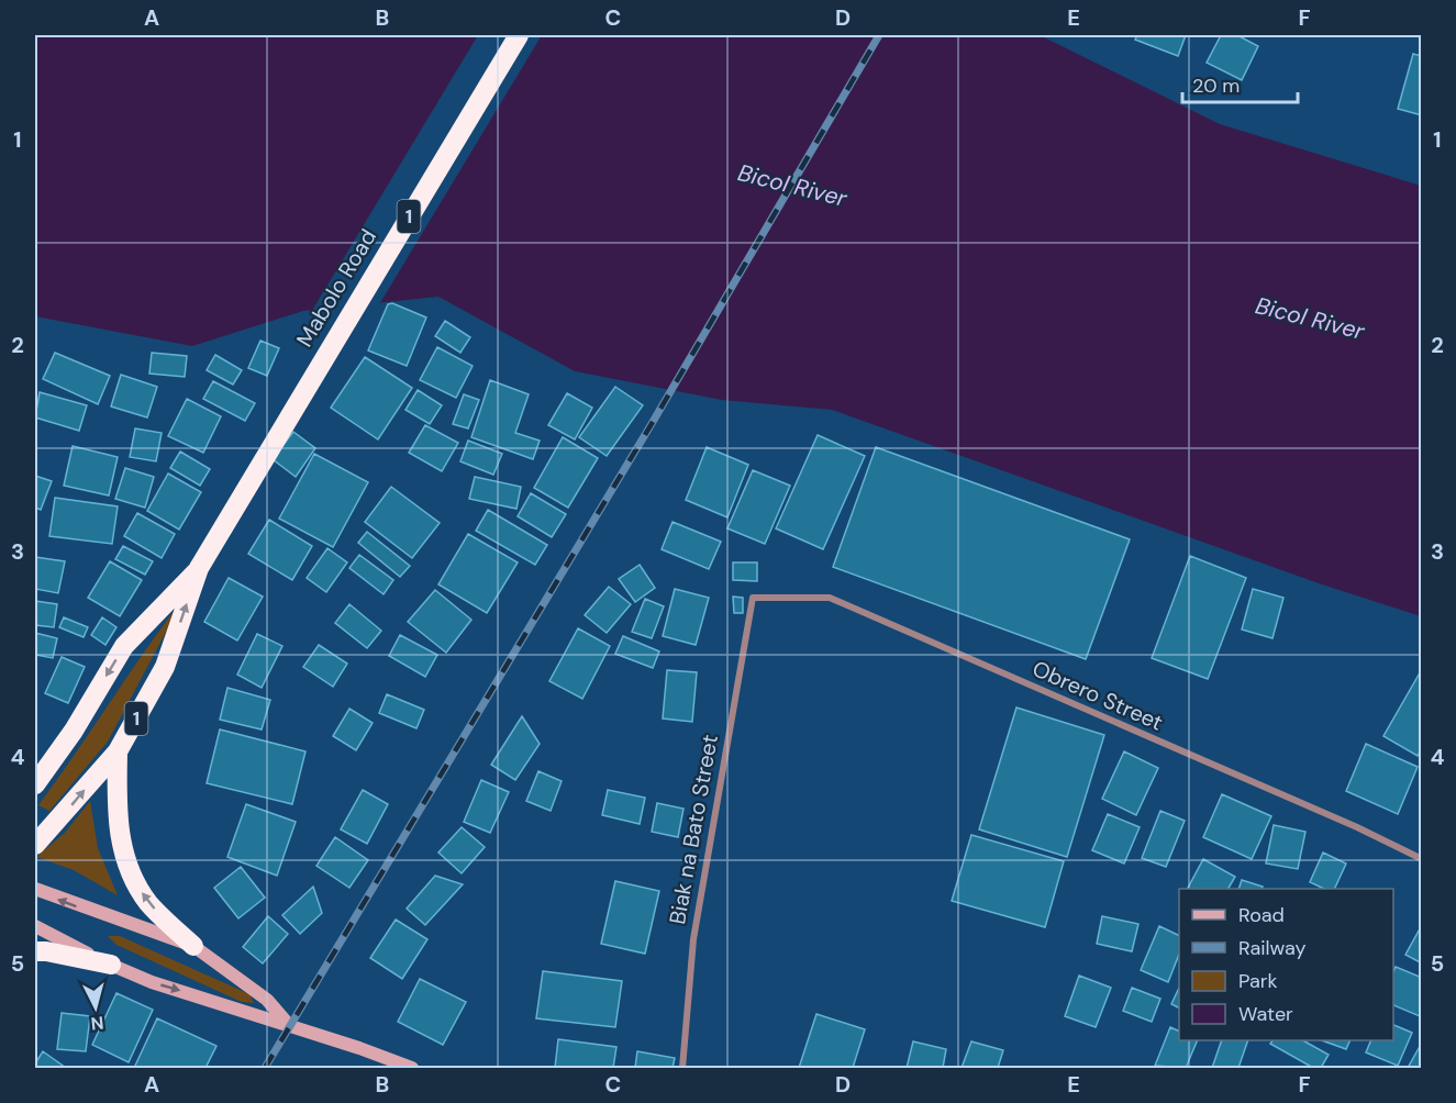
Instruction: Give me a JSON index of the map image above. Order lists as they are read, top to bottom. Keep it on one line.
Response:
{"streets":{"highway":["1","Mabolo Road"],"street":["Obrero Street","Biak na Bato Street"]},"crossings":[["Obrero Street","Biak na Bato Street"]],"water":["Bicol River"],"legend":["Road","Railway","Park","Water"],"scale_bar":"20 m","north":"bottom","grid":{"columns":["A","B","C","D","E","F"],"rows":["1","2","3","4","5"]}}
